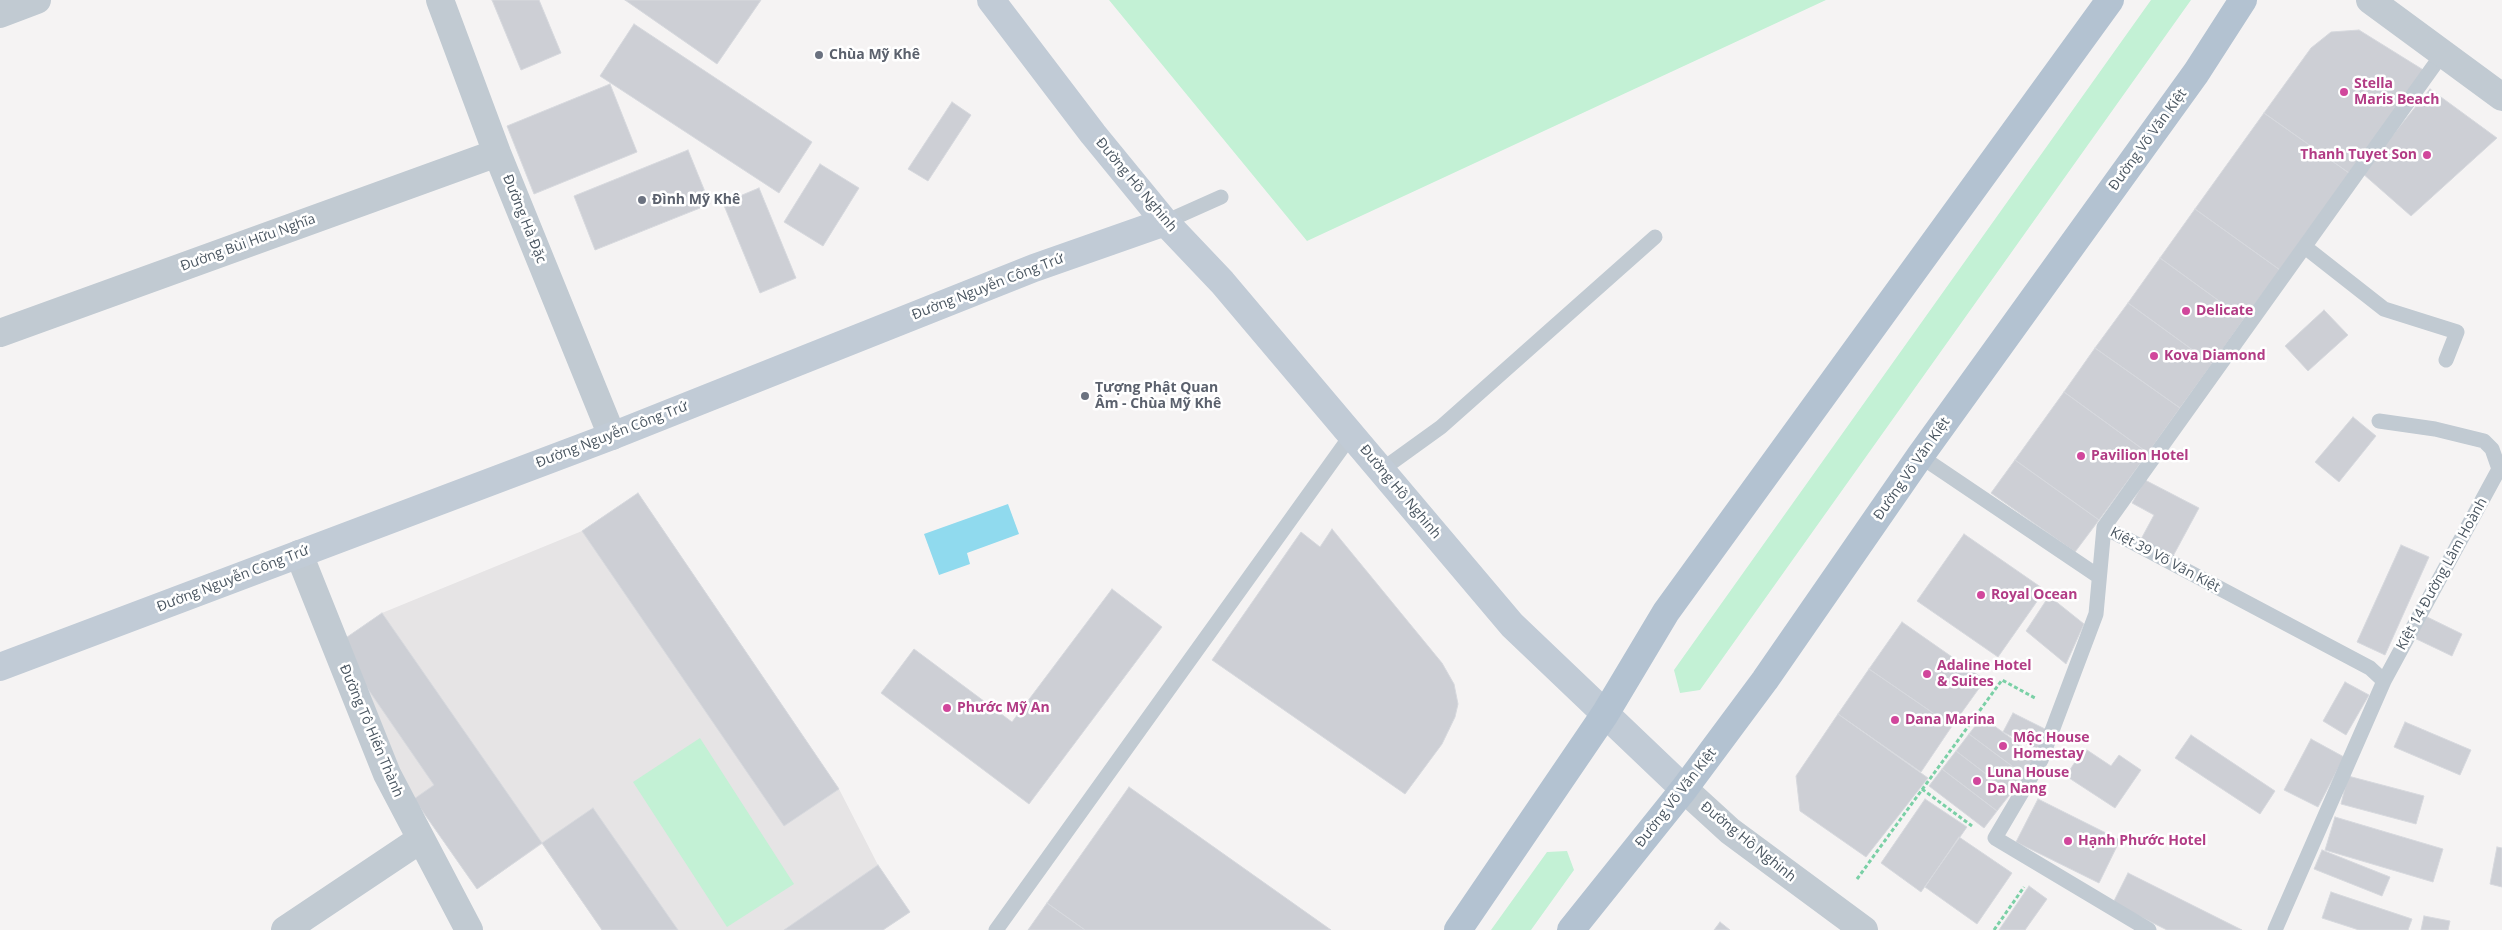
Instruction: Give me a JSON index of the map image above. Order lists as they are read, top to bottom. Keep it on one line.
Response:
{"streets":{"main road":["Đường Võ Văn Kiệt"],"street":["Đường Hồ Nghinh","Đường Hà Đặc","Đường Bùi Hữu Nghĩa","Đường Nguyễn Công Trứ","Đường Tô Hiến Thành"],"lane":["Kiệt 39 Võ Văn Kiệt","Kiệt 14 Đường Lâm Hoành"]},"crossings":[["Đường Võ Văn Kiệt","Đường Hồ Nghinh"],["Đường Hồ Nghinh","Đường Nguyễn Công Trứ"],["Đường Hà Đặc","Đường Bùi Hữu Nghĩa"],["Đường Hà Đặc","Đường Nguyễn Công Trứ"],["Đường Nguyễn Công Trứ","Đường Tô Hiến Thành"],["Kiệt 39 Võ Văn Kiệt","Kiệt 14 Đường Lâm Hoành"]],"places":["Chùa Mỹ Khê","Stella Maris Beach","Thanh Tuyet Son","Đình Mỹ Khê","Delicate","Kova Diamond","Tượng Phật Quan Âm - Chùa Mỹ Khê","Pavilion Hotel","Royal Ocean","Adaline Hotel & Suites","Phước Mỹ An","Dana Marina","Mộc House Homestay","Luna House Da Nang","Hạnh Phước Hotel"]}
